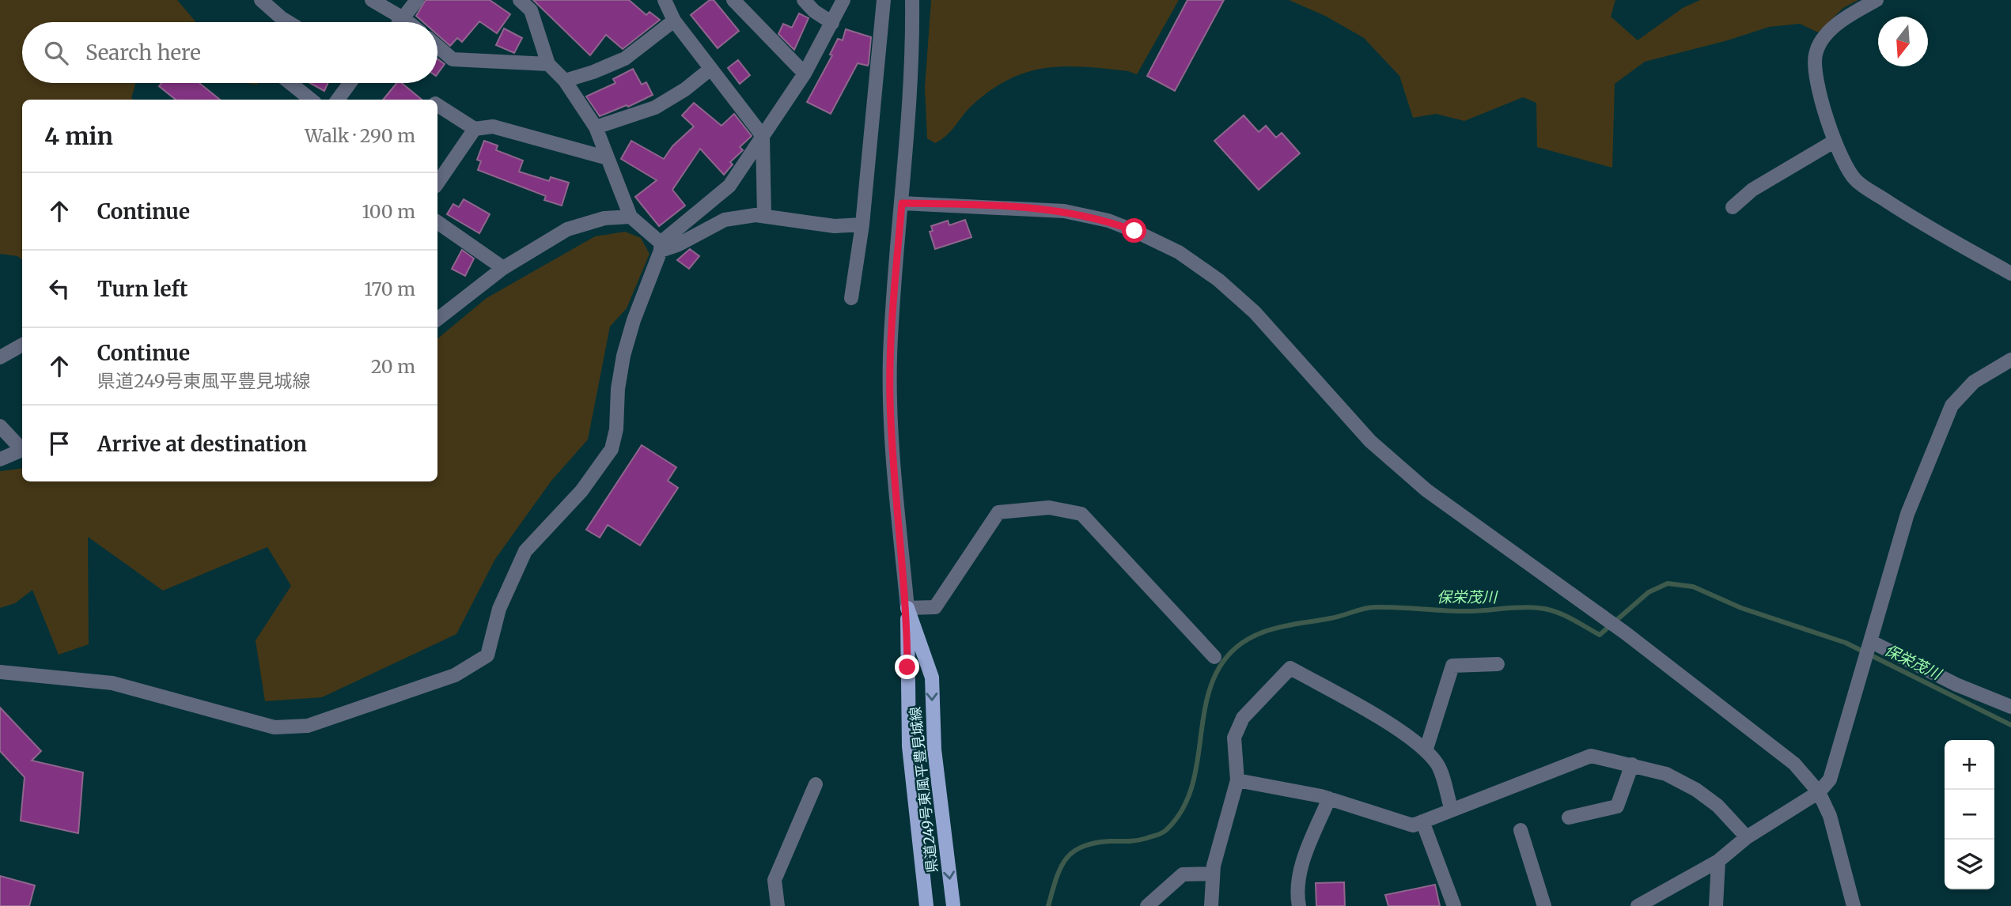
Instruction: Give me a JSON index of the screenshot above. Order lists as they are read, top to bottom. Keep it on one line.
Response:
{"streets":{"main road":["県道249号東風平豊見城線"]},"water":["保栄茂川"],"north":"bottom","page":{"search":"Search here","heading":["4 min","Walk · 290 m"],"list":[["Continue","100 m"],["Turn left","170 m"],["Continue","県道249号東風平豊見城線","20 m"],"Arrive at destination"],"map_buttons":["+","−"]}}
